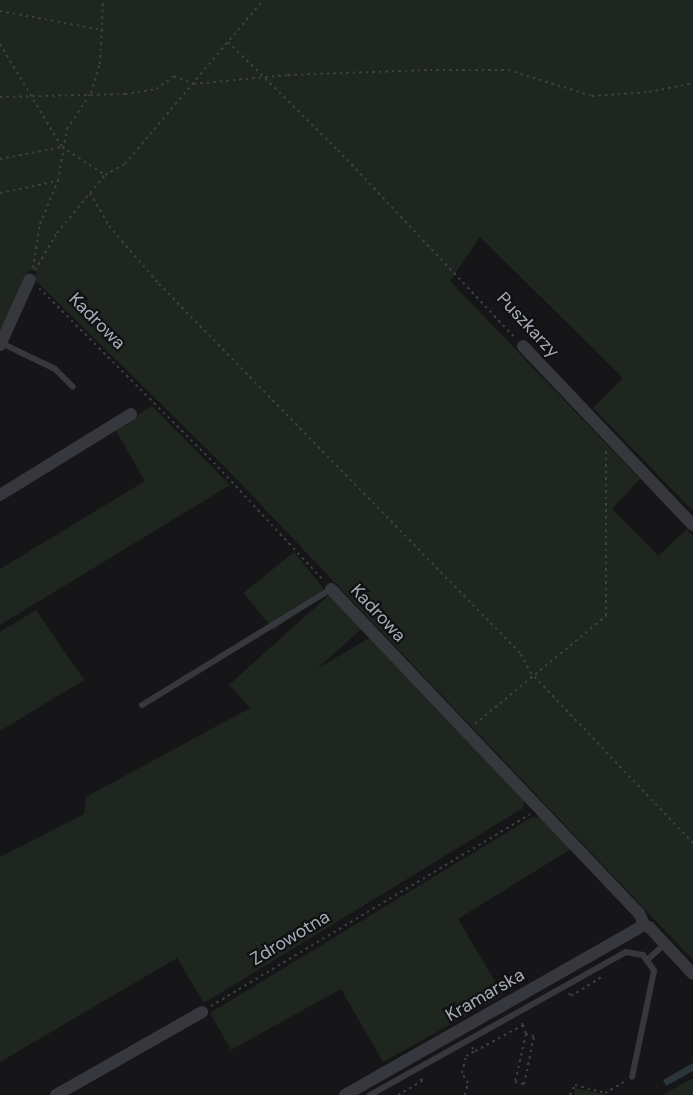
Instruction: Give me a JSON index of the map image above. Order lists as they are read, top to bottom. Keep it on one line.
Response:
{"streets":{"street":["Kadrowa","Puszkarzy","Kramarska"],"path":["Zdrowotna"]},"crossings":[["Kadrowa","Zdrowotna"],["Kadrowa","Kramarska"]]}
